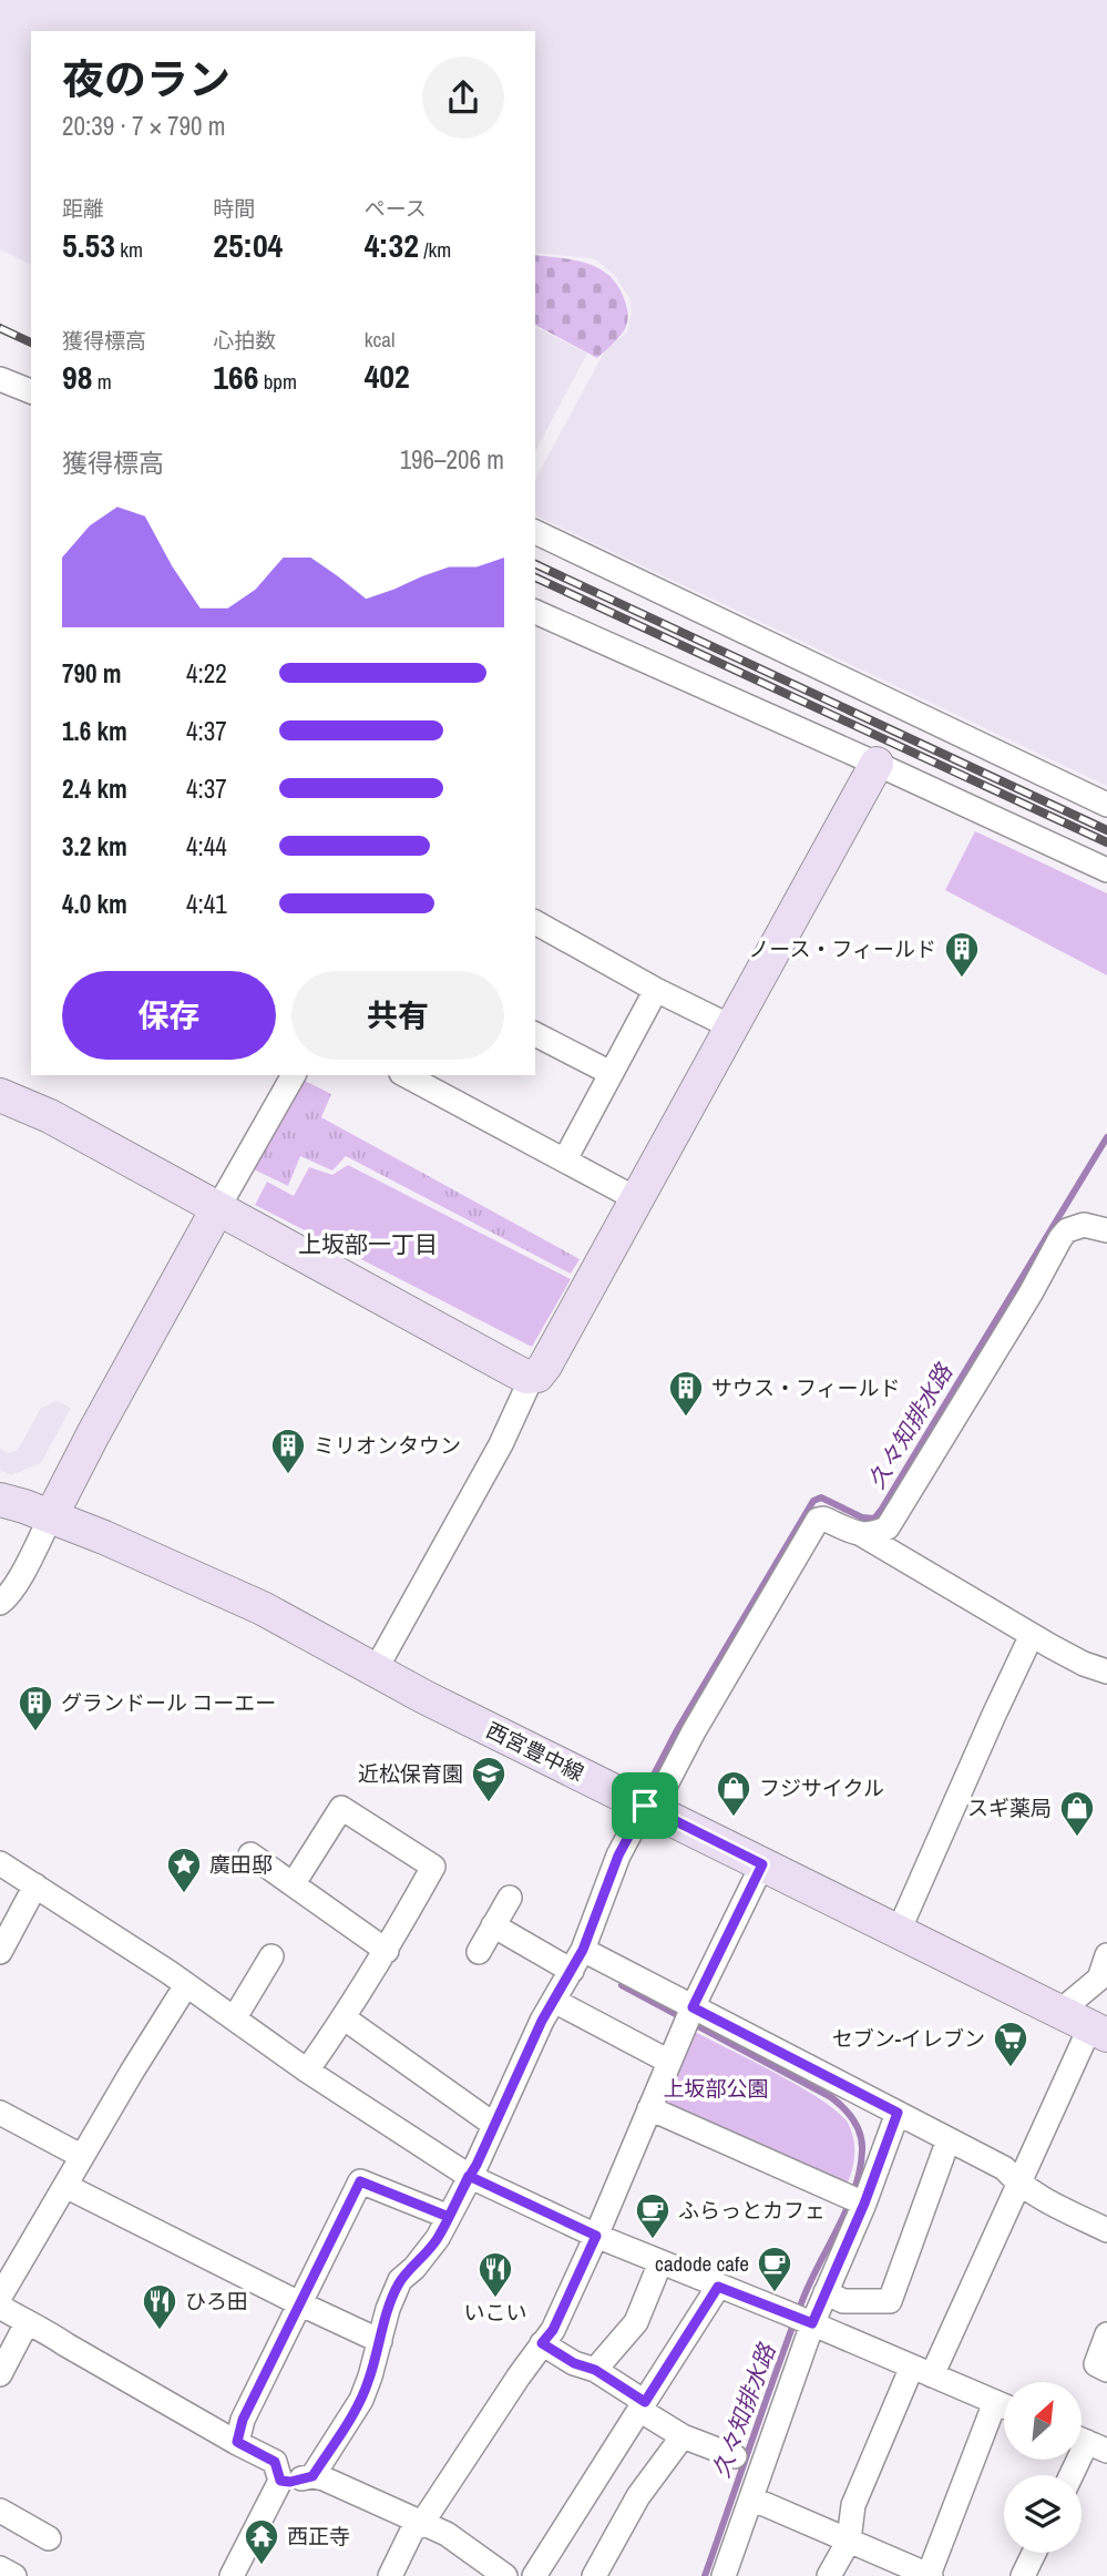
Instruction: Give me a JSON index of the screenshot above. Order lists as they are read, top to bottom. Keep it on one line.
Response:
{"streets":{"street":["西宮豊中線"]},"districts":["上坂部一丁目"],"water":["久々知排水路"],"parks":["上坂部公園"],"places":{"building":["ノース・フィールド","サウス・フィールド","ミリオンタウン","グランドール コーエー"],"school or university":["近松保育園"],"shop":["フジサイクル","スギ薬局"],"place":["廣田邸"],"supermarket":["セブン-イレブン"],"cafe":["ふらっとカフェ","cadode cafe"],"restaurant":["いこい","ひろ田"],"temple":["西正寺"]},"north":"top right","page":{"heading":["夜のラン","20:39 · 7 × 790 m"],"stats":[["距離","5.53 km"],["時間","25:04"],["ペース","4:32 /km"],["獲得標高","98 m"],["心拍数","166 bpm"],["kcal","402"]],"chart":["獲得標高","196–206 m"],"list":[{"name":"790 m","note":"4:22"},{"name":"1.6 km","note":"4:37"},{"name":"2.4 km","note":"4:37"},{"name":"3.2 km","note":"4:44"},{"name":"4.0 km","note":"4:41"}],"buttons":["保存","共有"]}}
